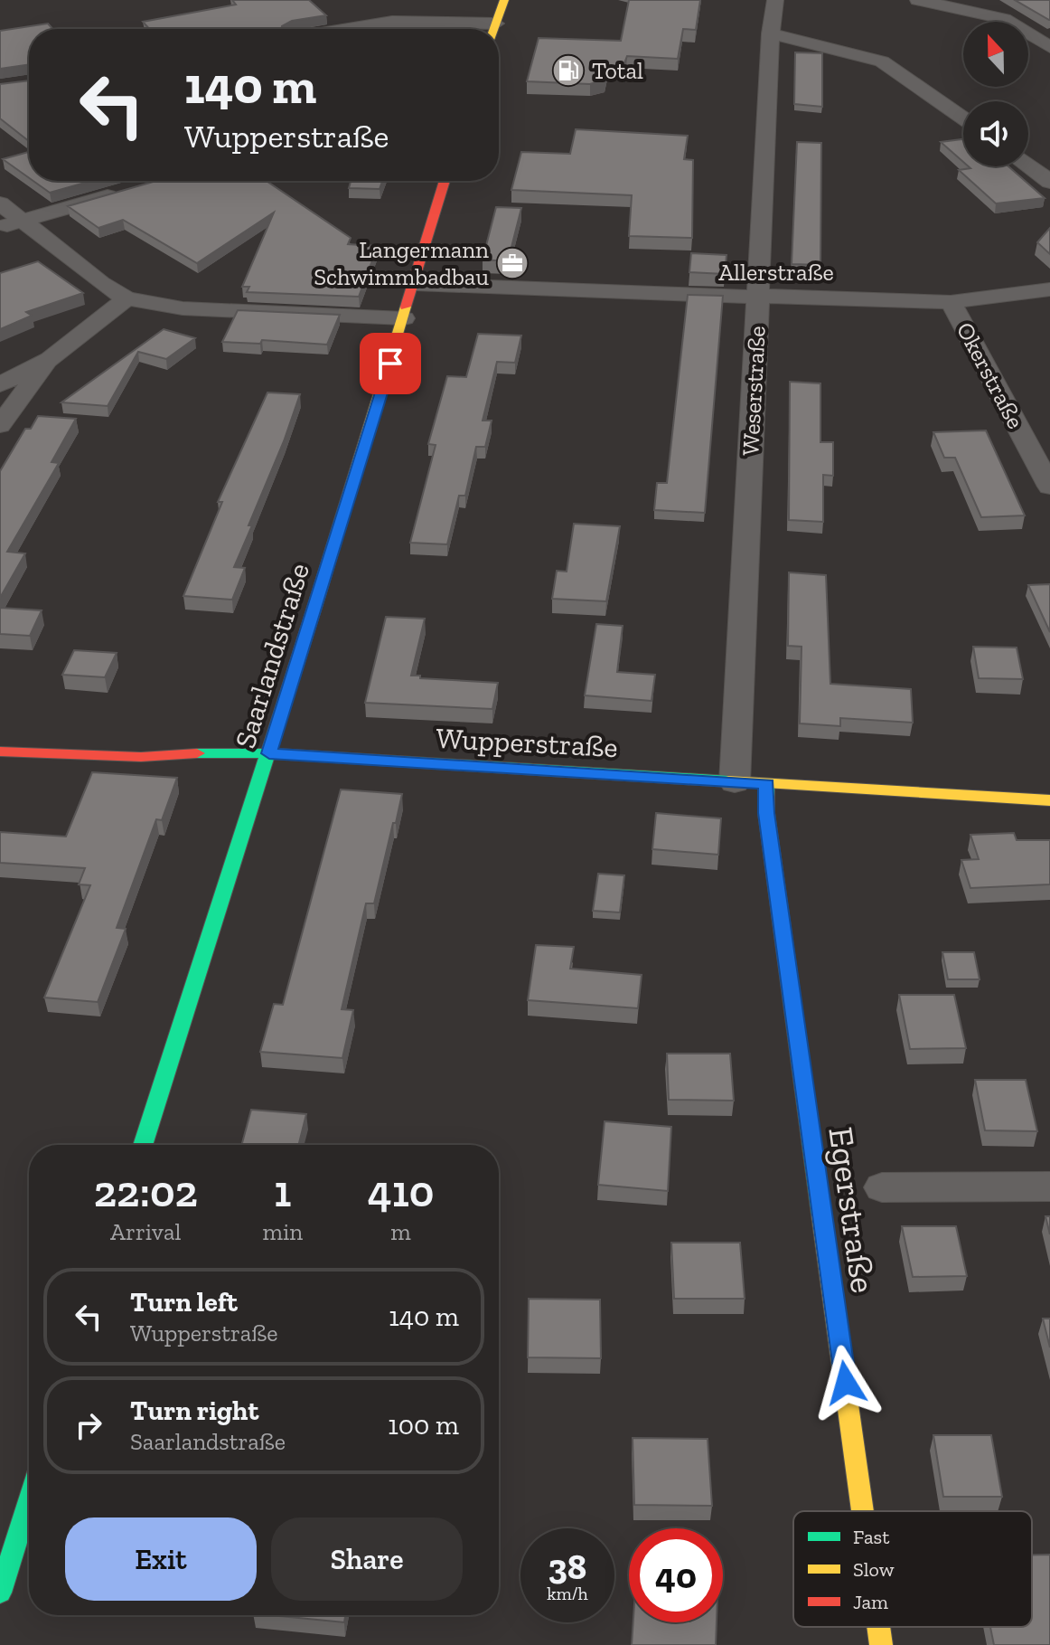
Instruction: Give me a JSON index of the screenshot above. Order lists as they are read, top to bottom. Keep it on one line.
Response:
{"streets":{"street":["Allerstraße","Okerstraße","Weserstraße","Saarlandstraße","Wupperstraße","Egerstraße"]},"crossings":[["Allerstraße","Okerstraße"],["Allerstraße","Weserstraße"],["Allerstraße","Saarlandstraße"],["Weserstraße","Wupperstraße"],["Saarlandstraße","Wupperstraße"],["Wupperstraße","Egerstraße"]],"places":{"fuel station":["Total"],"office":["Langermann Schwimmbadbau"]},"legend":["Fast","Slow","Jam"],"north":"top","page":{"turn":["140 m","Wupperstraße"],"eta":["22:02","Arrival","1","min","410","m"],"list":[{"name":"Turn left","note":"Wupperstraße","value":"140 m"},{"name":"Turn right","note":"Saarlandstraße","value":"100 m"}],"buttons":["Exit","Share"],"speed":"38 km/h","limit":"40"}}
